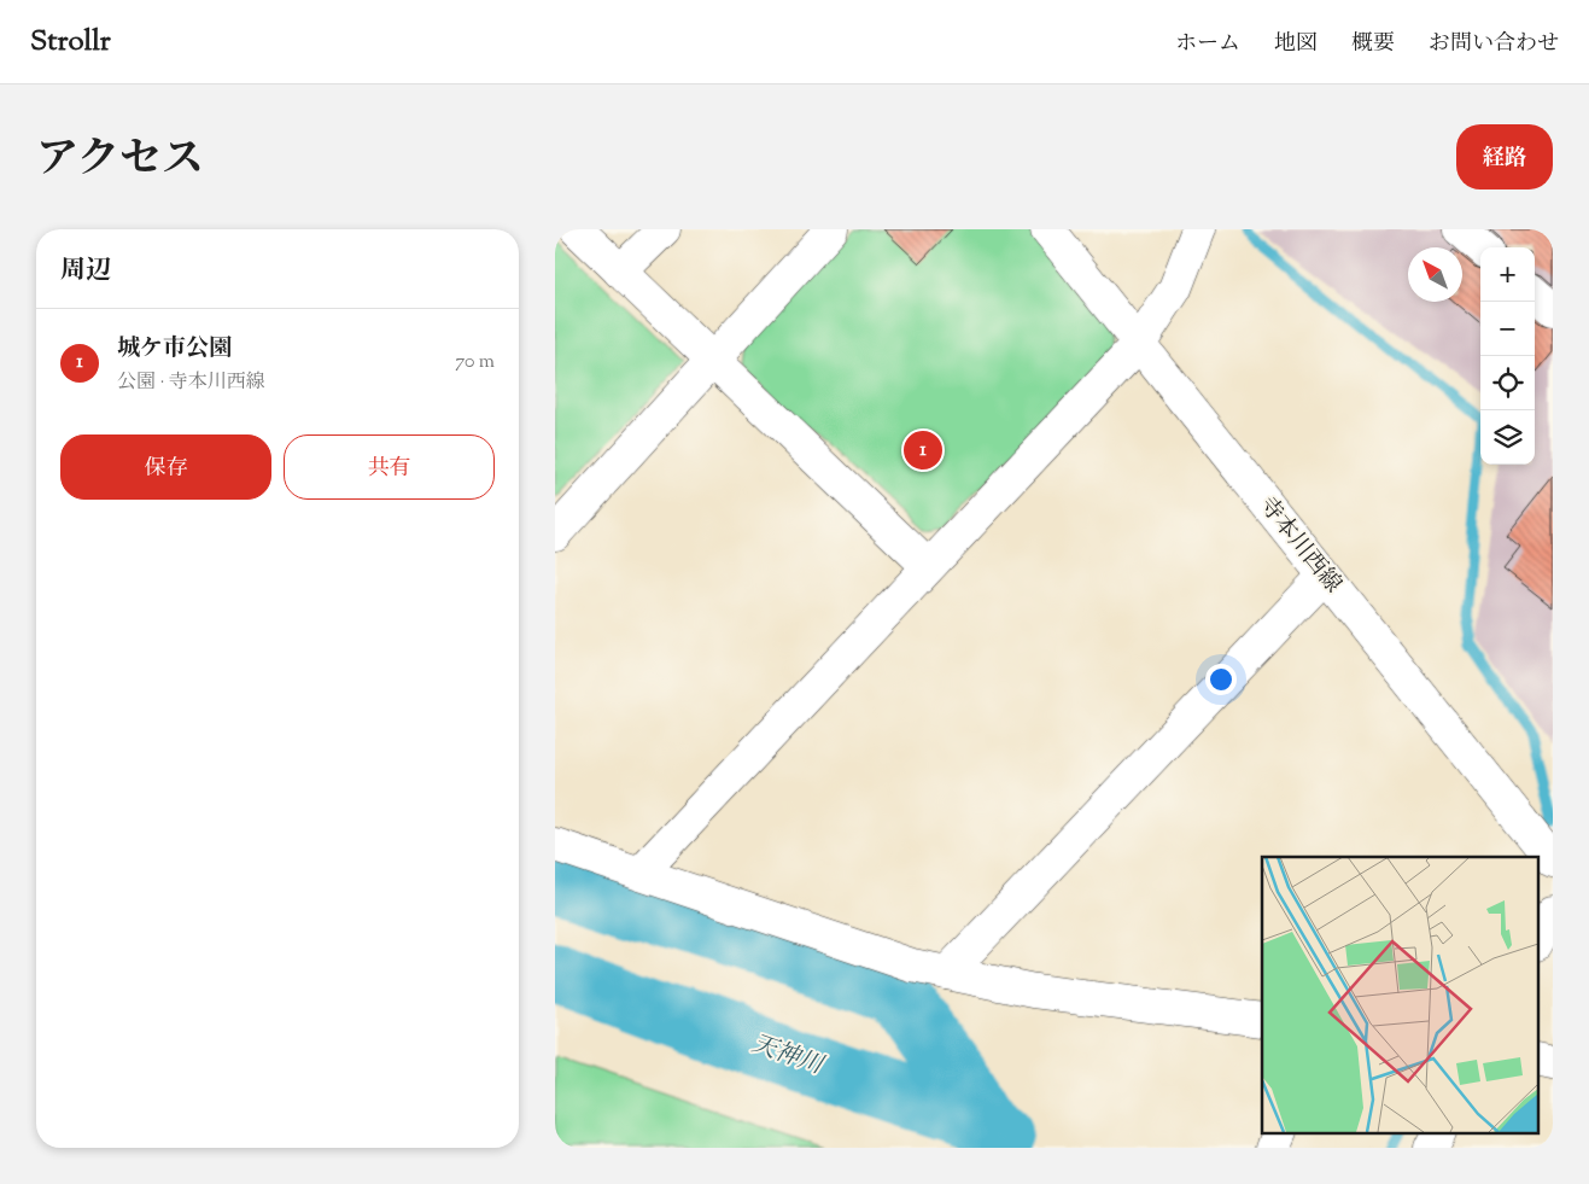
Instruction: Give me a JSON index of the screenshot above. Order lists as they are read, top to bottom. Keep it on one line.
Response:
{"streets":{"street":["寺本川西線"]},"water":["天神川"],"north":"top left","page":{"header":"Strollr","nav":["ホーム","地図","概要","お問い合わせ"],"title":"アクセス","buttons":["経路",["保存","共有"]],"heading":"周辺","map_buttons":["+","−"],"list":[{"mark":"1","name":"城ケ市公園","note":"公園 · 寺本川西線","value":"70 m"}],"pins":"1"}}
